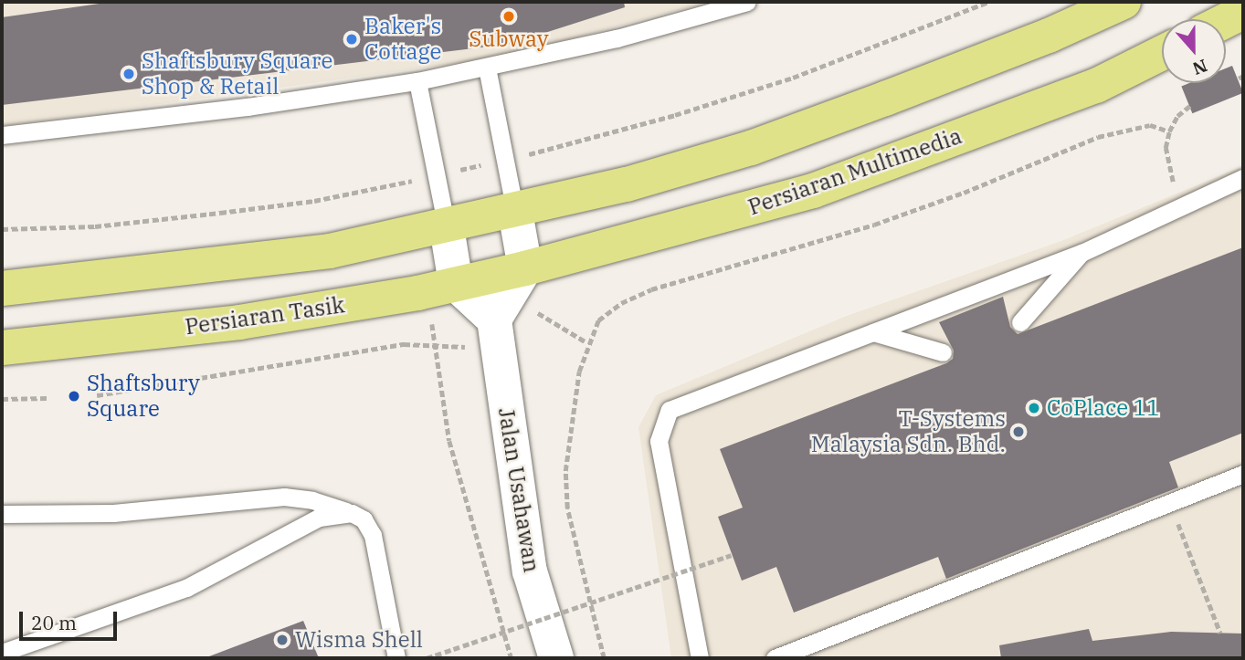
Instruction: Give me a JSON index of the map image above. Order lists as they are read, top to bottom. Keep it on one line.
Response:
{"streets":{"main road":["Persiaran Multimedia","Persiaran Tasik"],"street":["Jalan Usahawan"]},"crossings":[["Persiaran Multimedia","Persiaran Tasik"],["Persiaran Multimedia","Jalan Usahawan"],["Persiaran Tasik","Jalan Usahawan"]],"places":["Subway","Baker's Cottage","Shaftsbury Square Shop & Retail","Shaftsbury Square","CoPlace 11","T-Systems Malaysia Sdn. Bhd.","Wisma Shell"],"scale_bar":"20 m","north":"bottom"}
